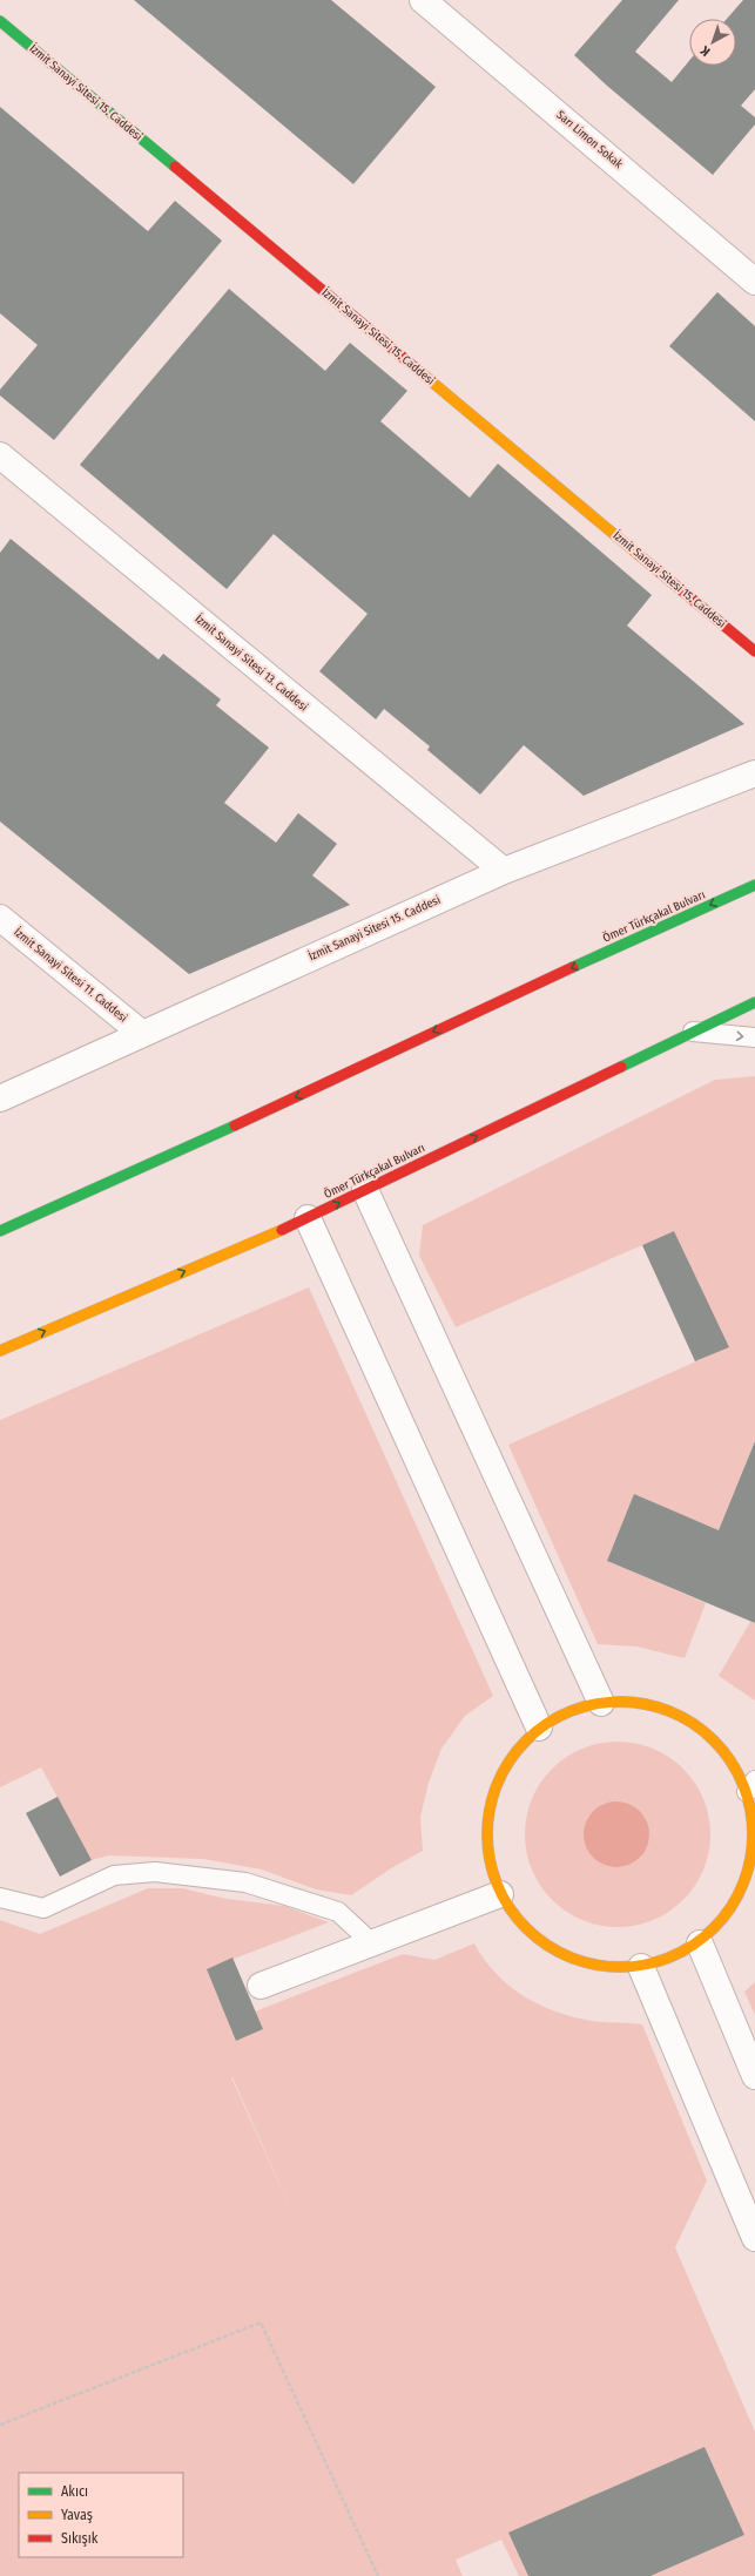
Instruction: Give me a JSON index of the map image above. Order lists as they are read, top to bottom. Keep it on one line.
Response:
{"streets":{"street":["İzmit Sanayi Sitesi 15. Caddesi","Sarı Limon Sokak","İzmit Sanayi Sitesi 13. Caddesi","Ömer Türkçakal Bulvarı","İzmit Sanayi Sitesi 11. Caddesi"]},"crossings":[["İzmit Sanayi Sitesi 15. Caddesi","İzmit Sanayi Sitesi 13. Caddesi"],["İzmit Sanayi Sitesi 15. Caddesi","İzmit Sanayi Sitesi 11. Caddesi"]],"legend":["Akıcı","Yavaş","Sıkışık"],"north":"bottom left"}
